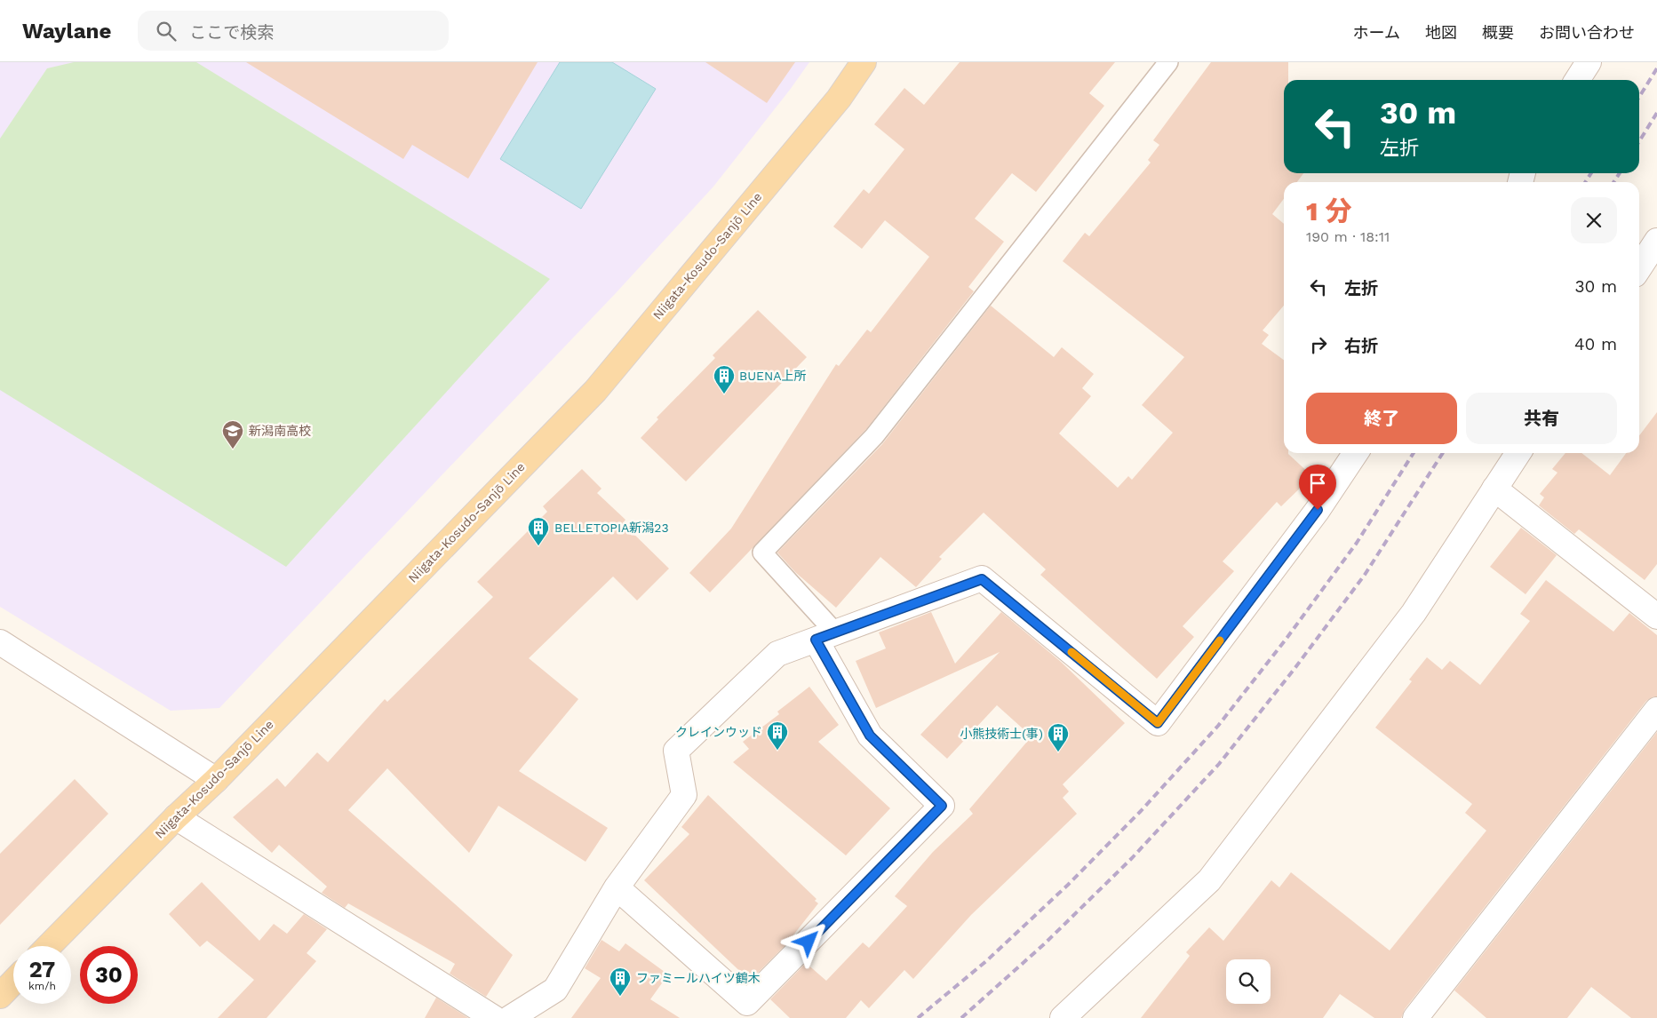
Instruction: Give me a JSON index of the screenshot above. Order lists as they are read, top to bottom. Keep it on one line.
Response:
{"streets":{"main road":["Niigata-Kosudo-Sanjō Line"]},"places":{"building":["BUENA上所","BELLETOPIA新潟23","クレインウッド","小熊技術士(事)","ファミールハイツ鶴木"],"school or university":["新潟南高校"]},"page":{"header":"Waylane","search":"ここで検索","nav":["ホーム","地図","概要","お問い合わせ"],"turn":["30 m","左折"],"heading":["1 分","190 m · 18:11"],"list":[{"name":"左折","value":"30 m"},{"name":"右折","value":"40 m"}],"buttons":["終了","共有"],"speed":"27 km/h","limit":"30"}}
